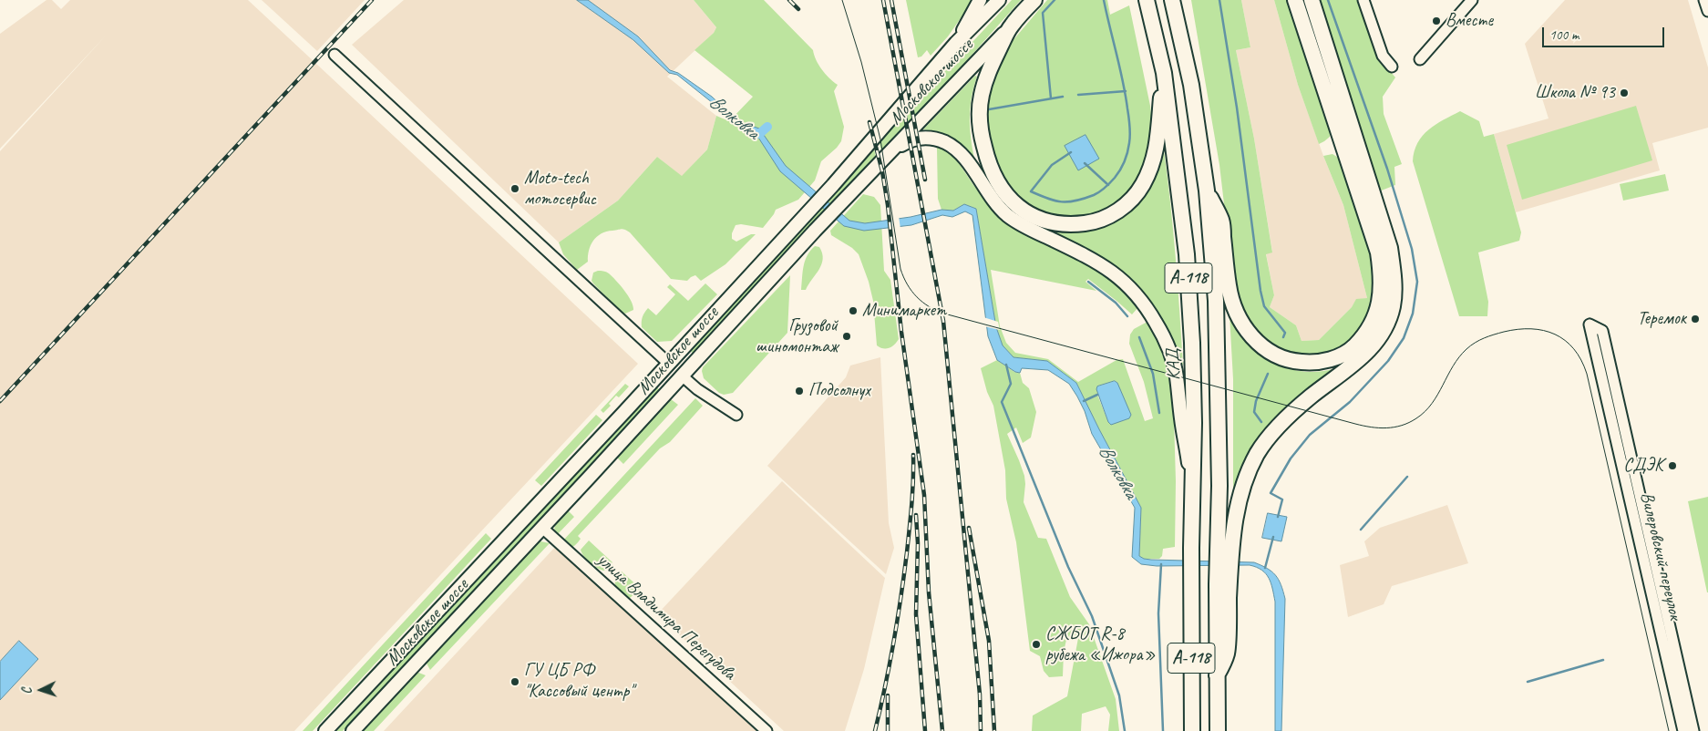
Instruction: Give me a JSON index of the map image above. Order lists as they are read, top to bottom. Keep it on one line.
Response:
{"streets":{"highway":["Московское шоссе","А-118","КАД"],"street":["Вилеровский переулок","улица Владимира Перегудова"]},"crossings":[["Московское шоссе","улица Владимира Перегудова"]],"water":["Волковка"],"places":["Вместе","Школа № 93","Moto-tech мотосервис","Минимаркет","Теремок","Грузовой шиномонтаж","Подсолнух","СДЭК","СЖБОТ R-8 рубежа «Ижора»","ГУ ЦБ РФ \"Кассовый центр\""],"scale_bar":"100 m","north":"left"}
